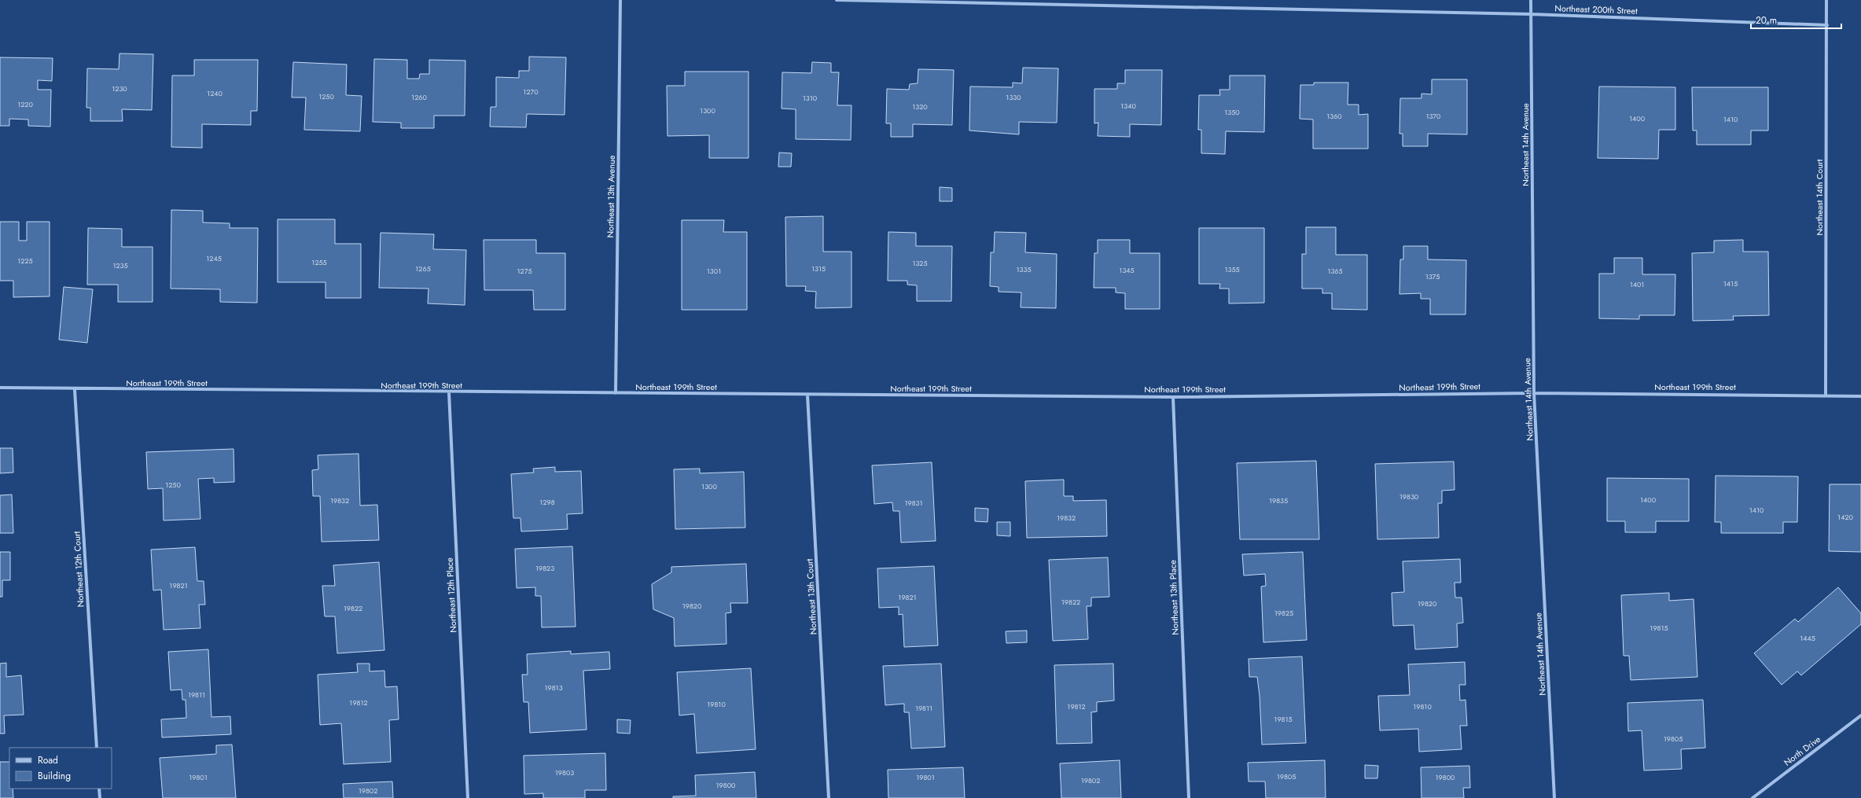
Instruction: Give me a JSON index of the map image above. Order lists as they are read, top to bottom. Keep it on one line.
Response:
{"streets":{"street":["Northeast 200th Street","Northeast 14th Avenue","Northeast 13th Avenue","Northeast 14th Court","Northeast 199th Street","Northeast 12th Court","Northeast 12th Place","Northeast 13th Court","Northeast 13th Place","North Drive"]},"crossings":[["Northeast 200th Street","Northeast 14th Avenue"],["Northeast 200th Street","Northeast 14th Court"],["Northeast 14th Avenue","Northeast 199th Street"],["Northeast 13th Avenue","Northeast 199th Street"],["Northeast 14th Court","Northeast 199th Street"],["Northeast 199th Street","Northeast 12th Court"],["Northeast 199th Street","Northeast 12th Place"],["Northeast 199th Street","Northeast 13th Court"],["Northeast 199th Street","Northeast 13th Place"]],"house_numbers":["1230","1270","1240","1250","1260","1330","1310","1220","1340","1320","1300","1350","1360","1370","1400","1410","1245","1225","1255","1325","1235","1265","1315","1335","1355","1345","1275","1301","1365","1375","1415","1401","1250","1300","19830","1400","19832","19835","1298","19831","1410","1420","19832","19823","19821","19821","19822","19820","19820","19822","19825","19815","1445","19813","19811","19812","19810","19812","19810","19811","19815","19805","19803","19805","19801","19801","19800","19802","19800","19802"],"legend":["Road","Building"],"scale_bar":"20 m"}
